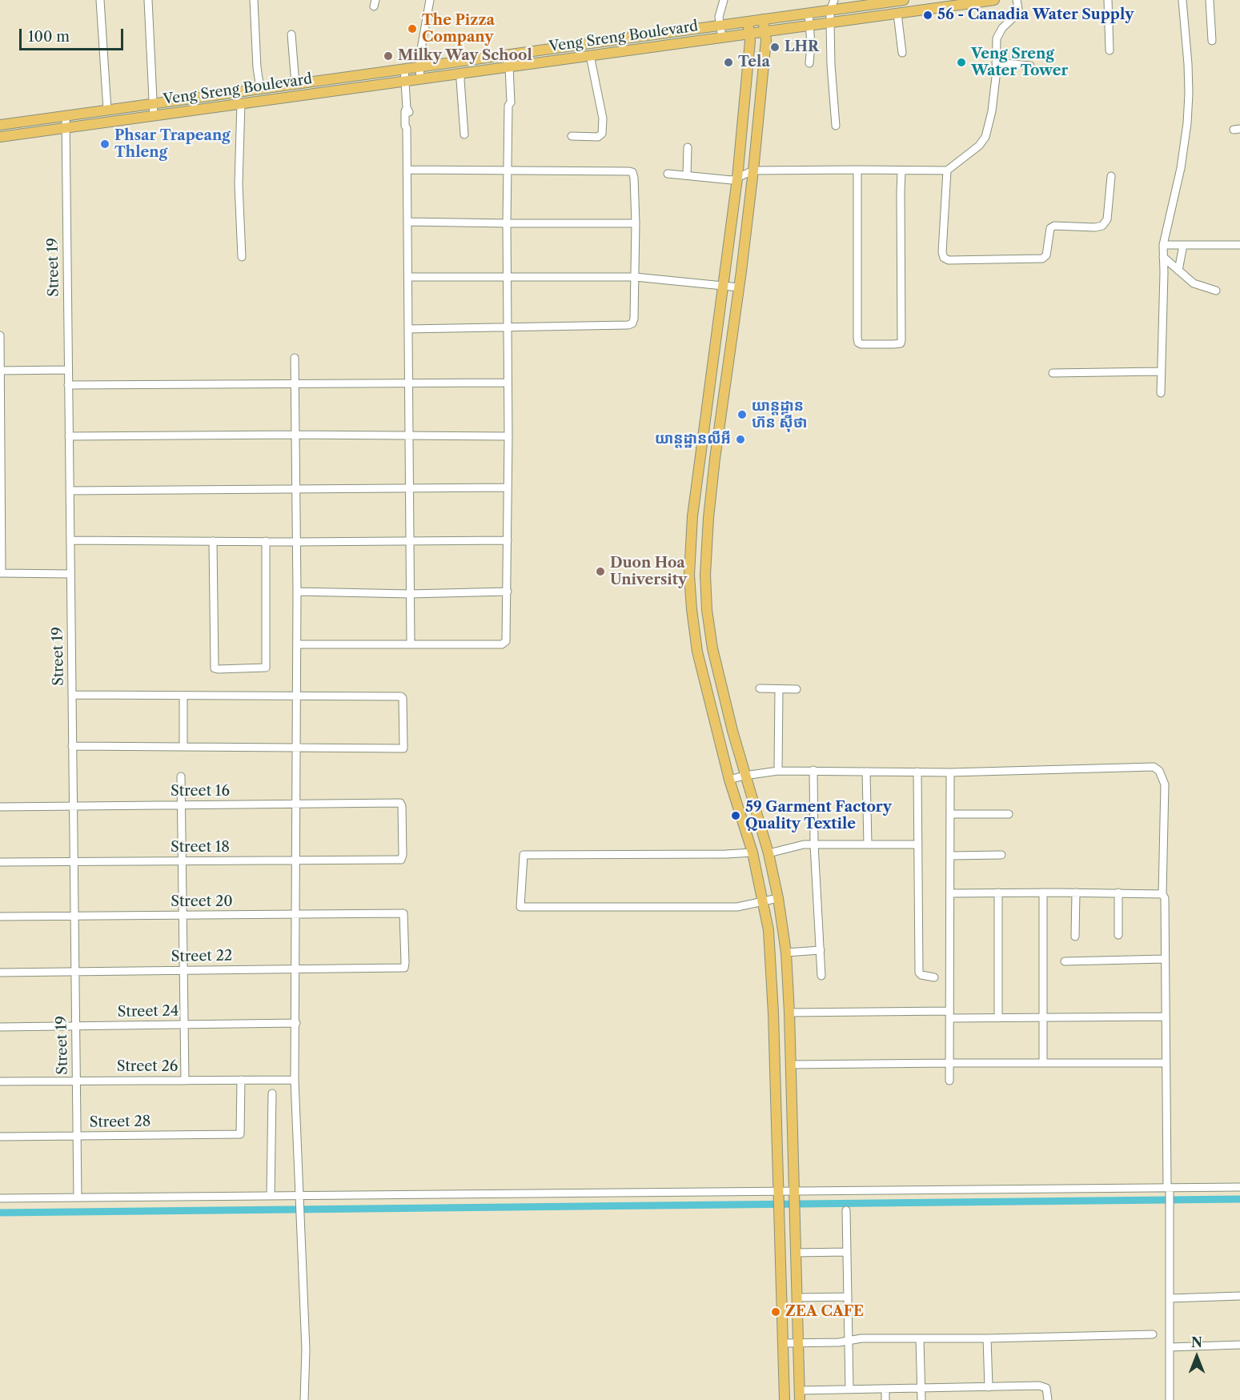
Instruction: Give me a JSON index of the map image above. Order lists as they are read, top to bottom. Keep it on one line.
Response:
{"streets":{"main road":["Veng Sreng Boulevard"],"street":["Street 19","Street 16","Street 18","Street 20","Street 22","Street 24","Street 26","Street 28"]},"crossings":[["Veng Sreng Boulevard","Street 19"],["Street 19","Street 16"],["Street 19","Street 18"],["Street 19","Street 20"],["Street 19","Street 22"],["Street 19","Street 24"],["Street 19","Street 26"],["Street 19","Street 28"],["Street 16","Street 18"],["Street 20","Street 22"],["Street 26","Street 28"]],"places":["56 - Canadia Water Supply","The Pizza Company","LHR","Milky Way School","Tela","Veng Sreng Water Tower","Phsar Trapeang Thleng","យាន្ដដ្ឋាន ហ៊ន ស៊ីថា","យាន្ដដ្ឋានលីអី","Duon Hoa University","59 Garment Factory Quality Textile","ZEA CAFE"],"scale_bar":"100 m","north":"top"}
